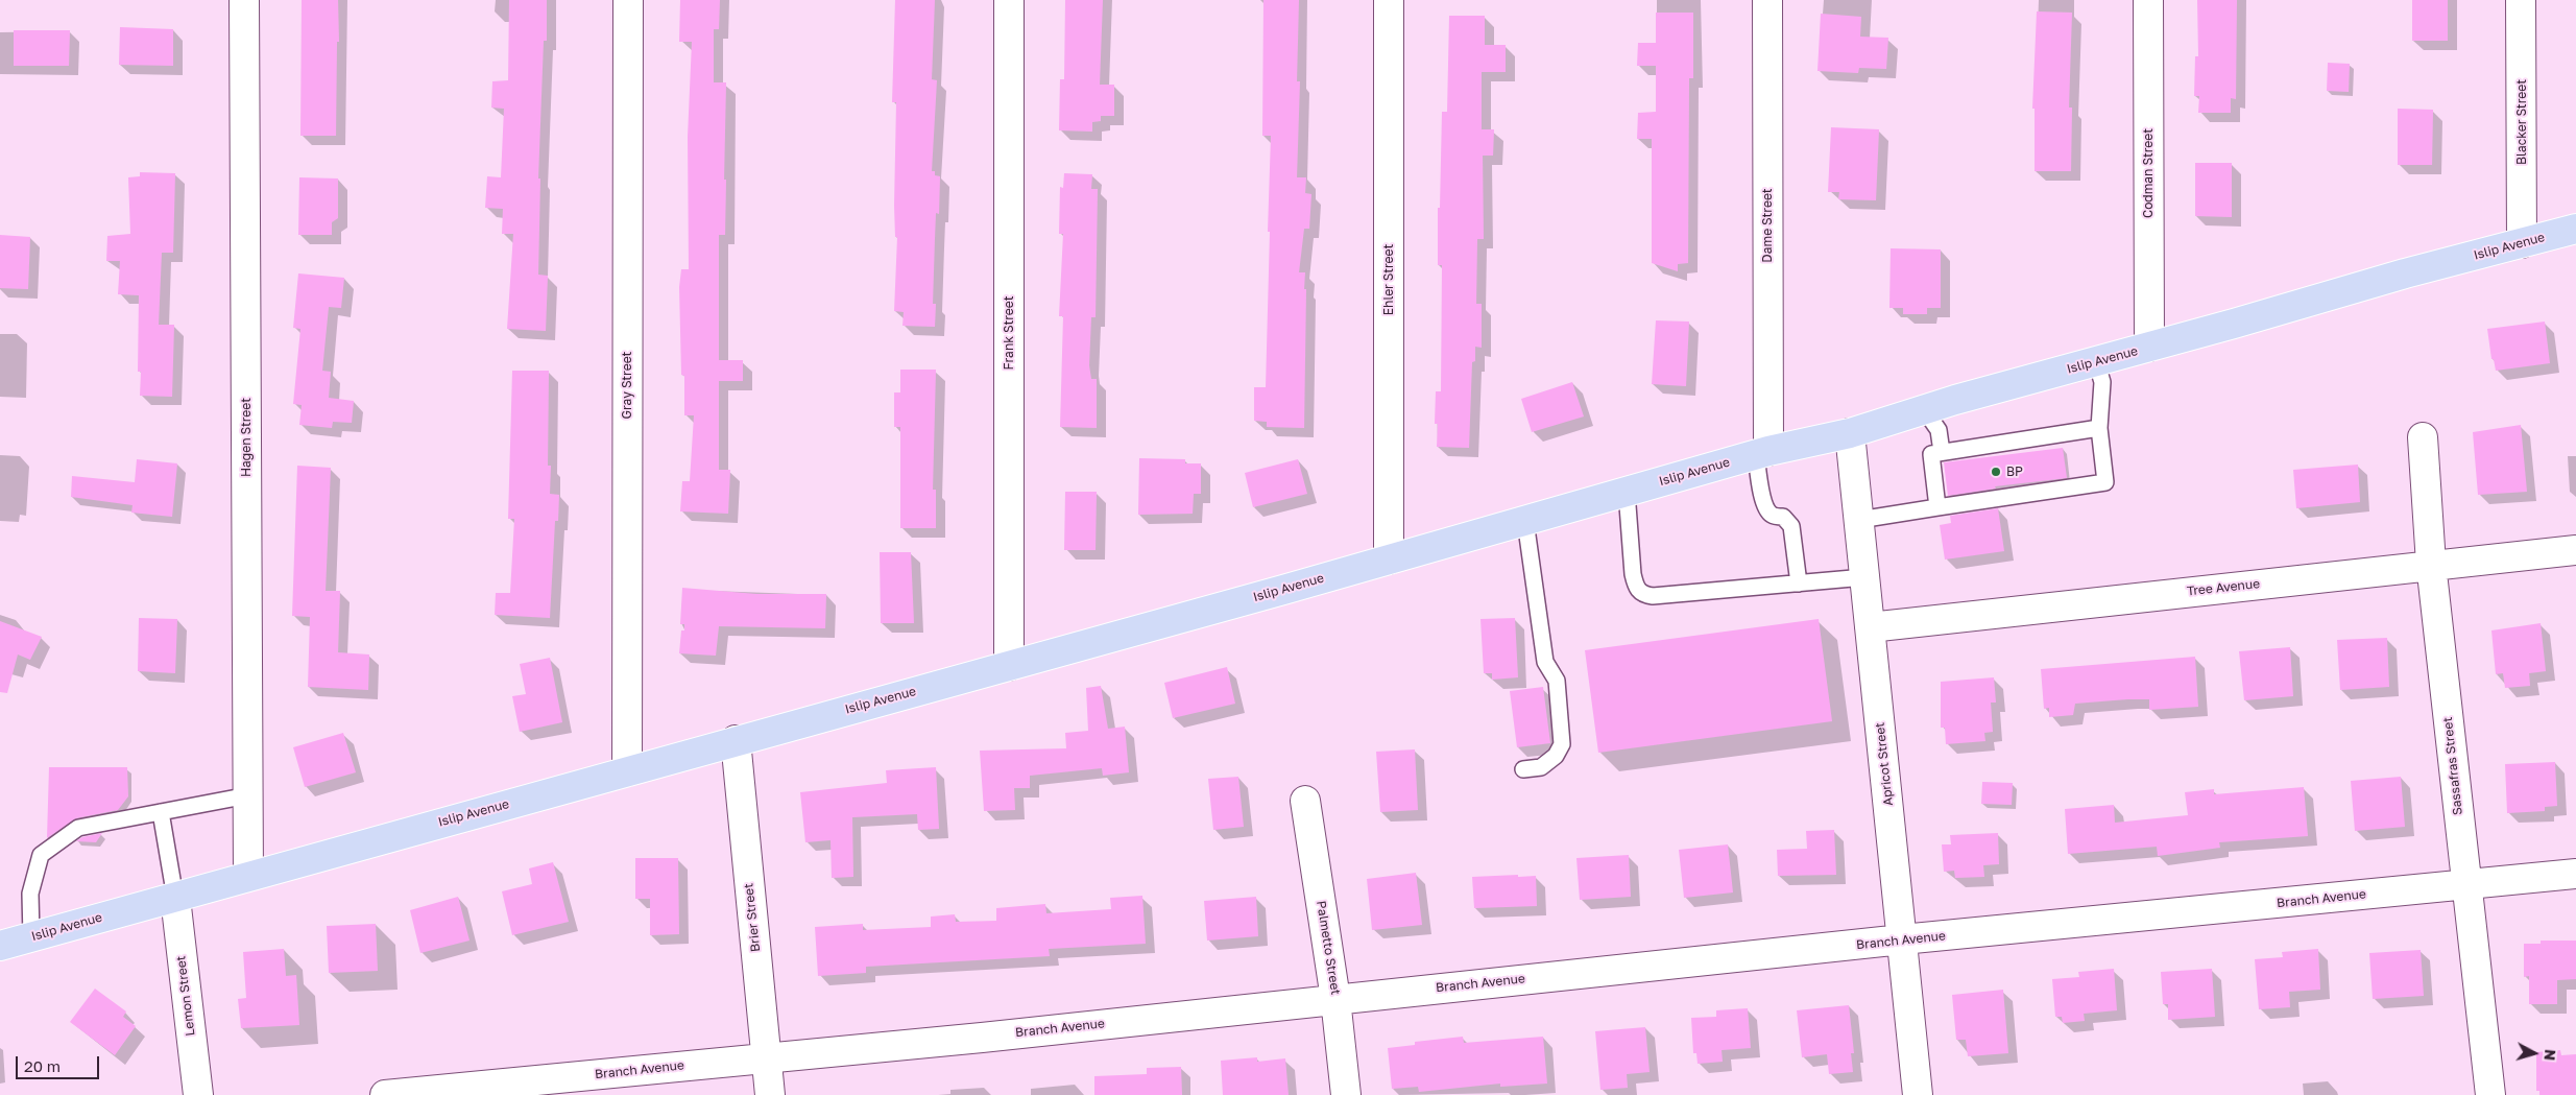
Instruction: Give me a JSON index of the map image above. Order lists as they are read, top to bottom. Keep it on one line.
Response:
{"streets":{"main road":["Islip Avenue"],"street":["Blacker Street","Codman Street","Dame Street","Ehler Street","Frank Street","Gray Street","Hagen Street","Tree Avenue","Apricot Street","Sassafras Street","Branch Avenue","Brier Street","Palmetto Street","Lemon Street"]},"crossings":[["Blacker Street","Islip Avenue"],["Codman Street","Islip Avenue"],["Dame Street","Islip Avenue"],["Islip Avenue","Ehler Street"],["Islip Avenue","Frank Street"],["Islip Avenue","Gray Street"],["Islip Avenue","Hagen Street"],["Islip Avenue","Apricot Street"],["Islip Avenue","Brier Street"],["Islip Avenue","Lemon Street"],["Tree Avenue","Apricot Street"],["Tree Avenue","Sassafras Street"],["Apricot Street","Branch Avenue"],["Sassafras Street","Branch Avenue"],["Branch Avenue","Brier Street"],["Branch Avenue","Palmetto Street"]],"places":["BP"],"scale_bar":"20 m","north":"right"}
